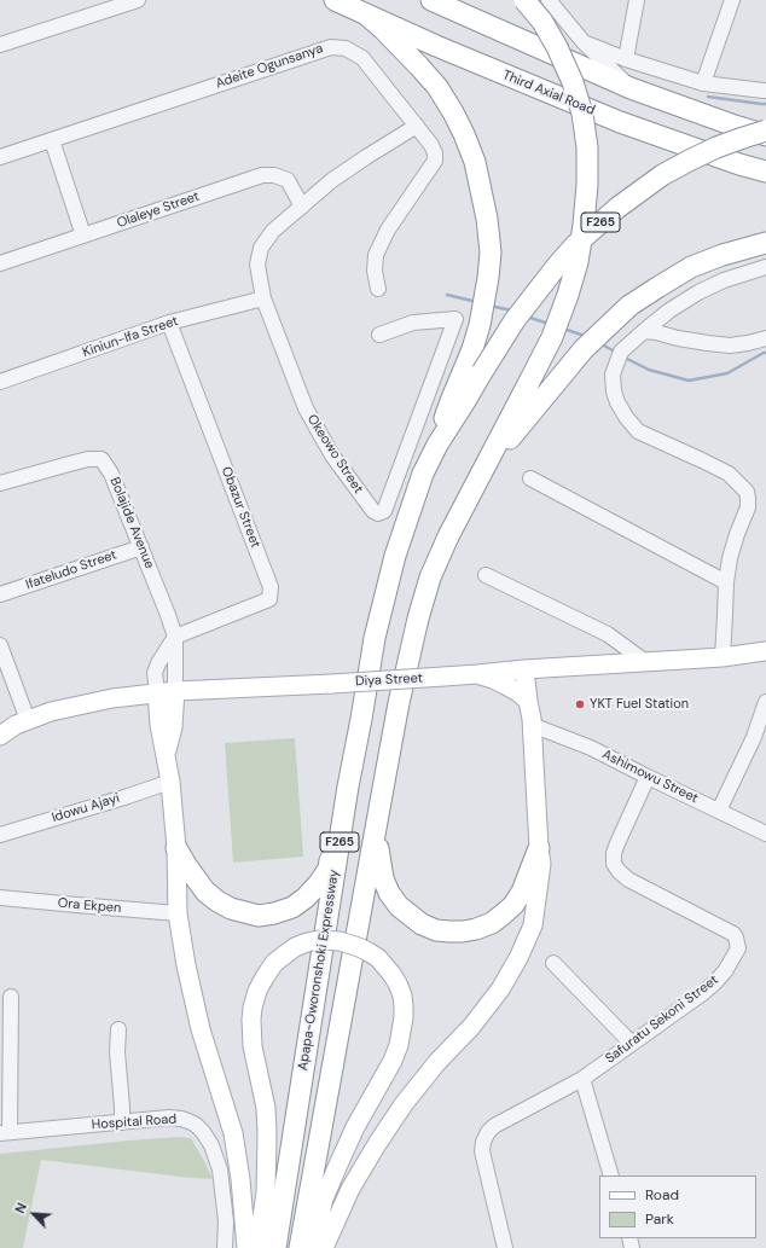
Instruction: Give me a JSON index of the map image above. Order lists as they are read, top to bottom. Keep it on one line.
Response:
{"streets":{"highway":["Third Axial Road","F265","Apapa-Oworonshoki Expressway"],"main road":["Diya Street"],"street":["Adeite Ogunsanya","Olaleye Street","Kiniun-Ifa Street","Okeowo Street","Obazur Street","Bolajide Avenue","Ifateludo Street","Ashimowu Street","Idowu Ajayi","Ora Ekpen","Safuratu Sekoni Street","Hospital Road"]},"crossings":[["Adeite Ogunsanya","Okeowo Street"],["Olaleye Street","Okeowo Street"],["F265","Apapa-Oworonshoki Expressway"],["Kiniun-Ifa Street","Okeowo Street"],["Kiniun-Ifa Street","Obazur Street"],["Obazur Street","Bolajide Avenue"],["Bolajide Avenue","Ifateludo Street"],["Bolajide Avenue","Diya Street"],["Ashimowu Street","Safuratu Sekoni Street"]],"places":["YKT Fuel Station"],"legend":["Road","Park"],"north":"top left"}
